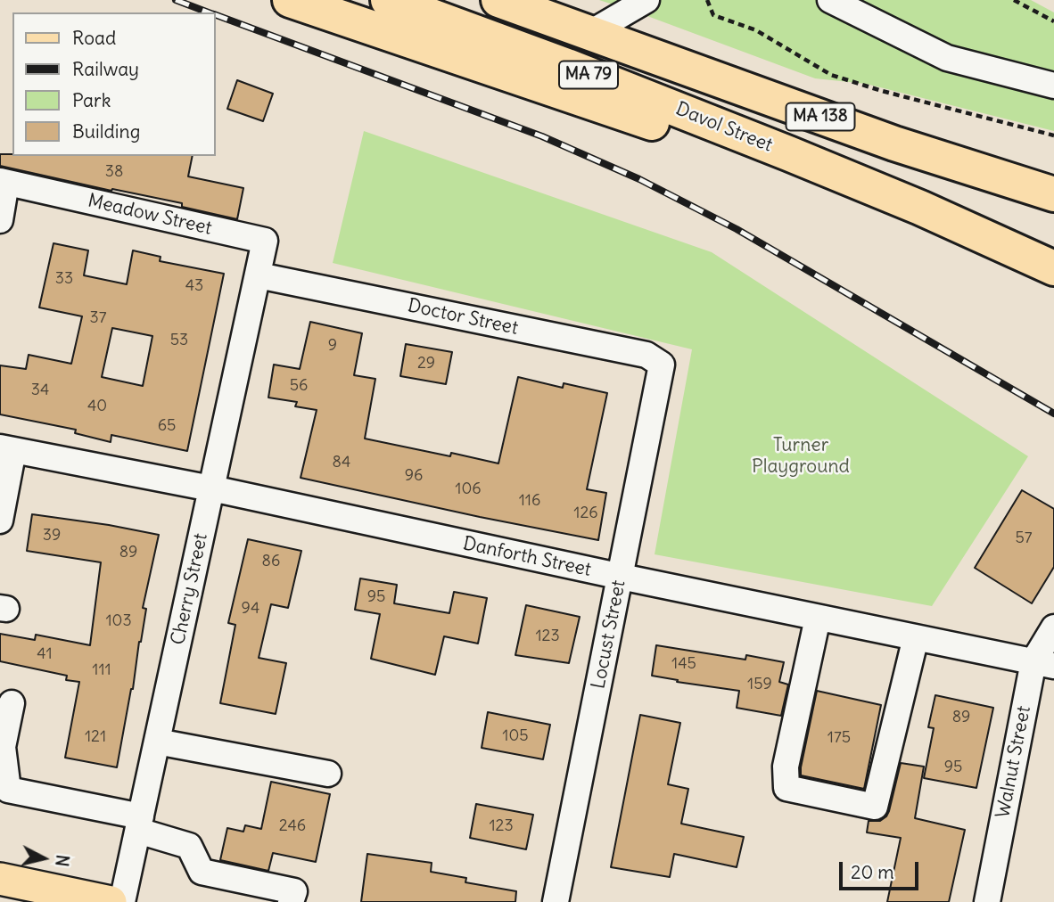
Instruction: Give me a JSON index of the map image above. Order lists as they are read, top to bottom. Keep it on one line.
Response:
{"streets":{"highway":["MA 79","MA 138","Davol Street"],"street":["Meadow Street","Doctor Street","Danforth Street","Cherry Street","Locust Street","Walnut Street"]},"crossings":[["MA 79","MA 138"],["Meadow Street","Doctor Street"],["Meadow Street","Cherry Street"],["Doctor Street","Cherry Street"],["Doctor Street","Locust Street"],["Danforth Street","Cherry Street"],["Danforth Street","Locust Street"],["Danforth Street","Walnut Street"]],"parks":["Turner Playground"],"house_numbers":["38","33","43","37","53","9","29","56","34","40","65","84","96","106","116","126","39","57","89","86","95","94","103","123","41","145","111","159","89","105","121","175","95","246","123"],"legend":["Road","Railway","Park","Building"],"scale_bar":"20 m","north":"right"}
